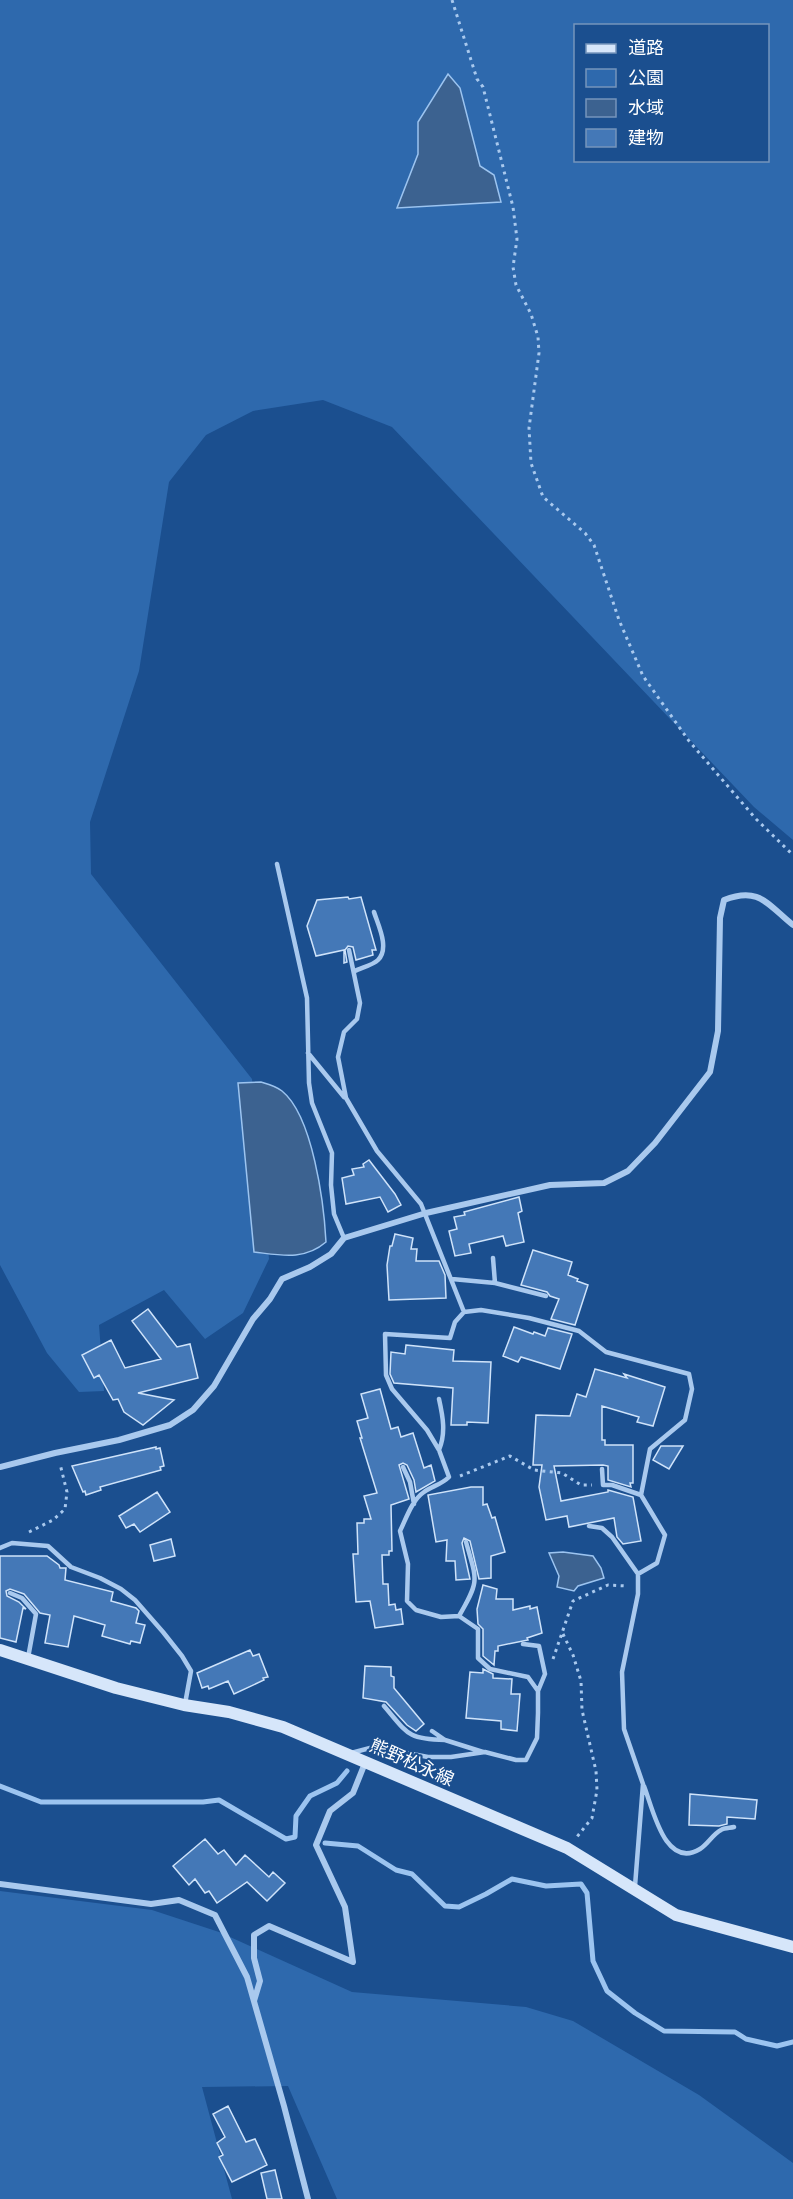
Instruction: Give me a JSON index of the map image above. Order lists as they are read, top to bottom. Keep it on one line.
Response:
{"streets":{"main road":["熊野松永線"]},"legend":["道路","公園","水域","建物"]}
